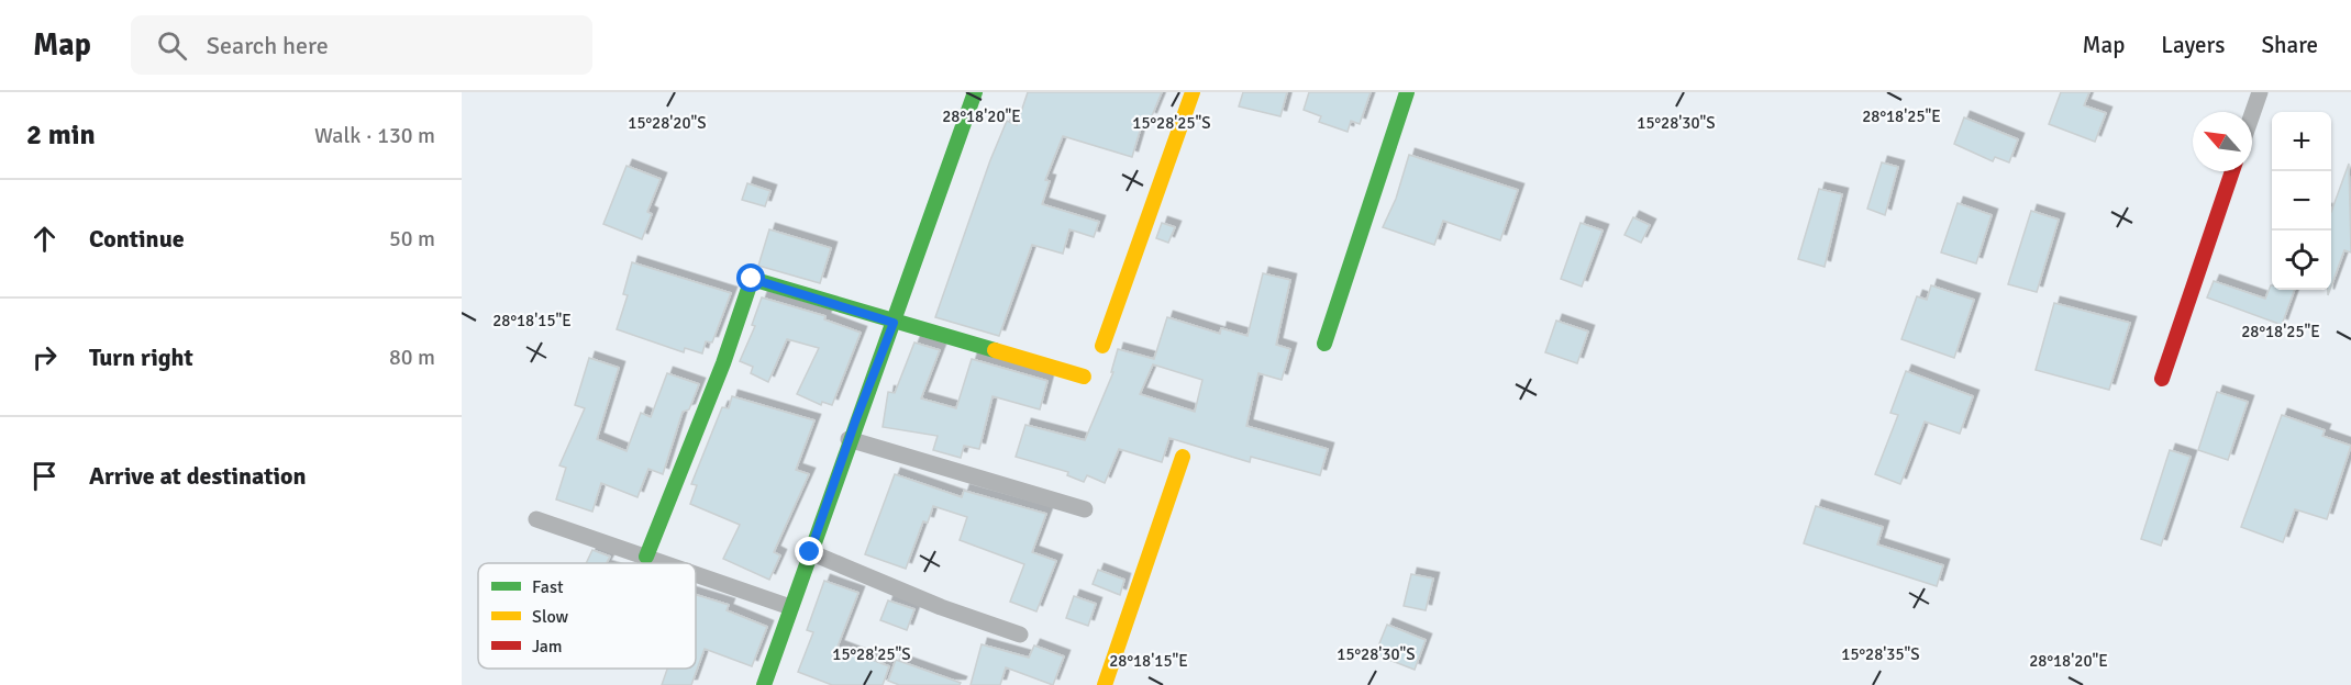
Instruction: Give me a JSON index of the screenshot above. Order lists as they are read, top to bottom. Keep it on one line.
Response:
{"legend":["Fast","Slow","Jam"],"north":"top left","page":{"header":"Map","search":"Search here","nav":["Map","Layers","Share"],"heading":["2 min","Walk · 130 m"],"map_buttons":["+","−"],"list":[["Continue","50 m"],["Turn right","80 m"],"Arrive at destination"]},"coordinates":["28°18'20\"E","28°18'25\"E","15°28'20\"S","15°28'25\"S","15°28'30\"S","28°18'15\"E","15°28'35\"S"]}
